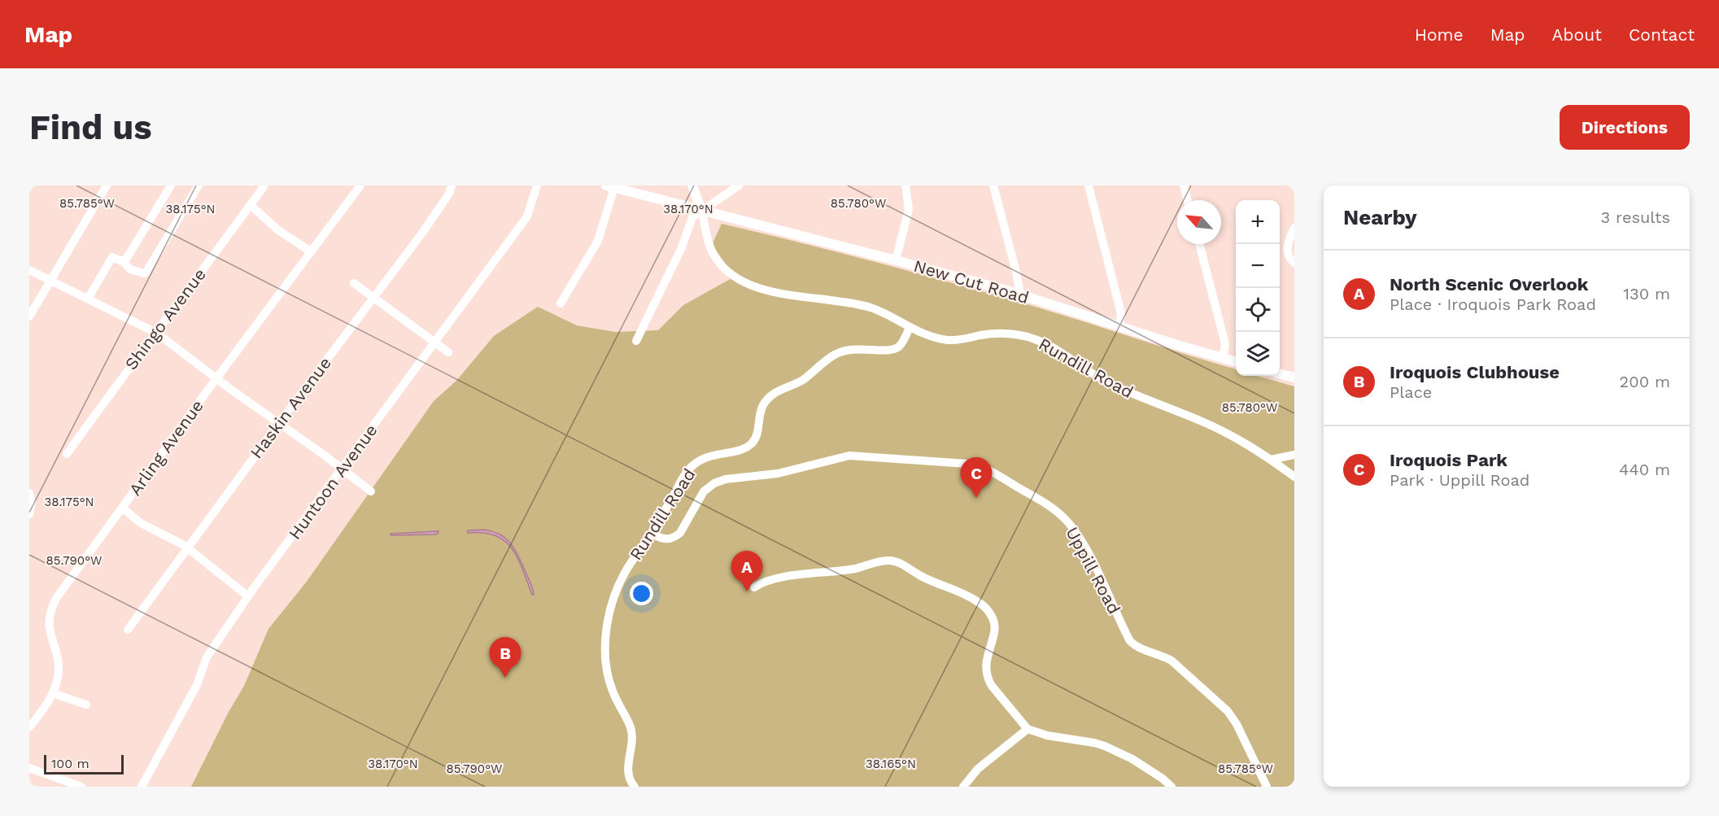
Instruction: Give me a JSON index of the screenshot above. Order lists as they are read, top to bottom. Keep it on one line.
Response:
{"streets":{"main road":["New Cut Road"],"street":["Shingo Avenue","Rundill Road","Haskin Avenue","Arling Avenue","Huntoon Avenue","Uppill Road"]},"crossings":[["Rundill Road","Uppill Road"]],"scale_bar":"100 m","north":"top left","page":{"header":"Map","nav":["Home","Map","About","Contact"],"buttons":"Directions","title":"Find us","heading":["Nearby","3 results"],"map_buttons":["+","−"],"list":[{"mark":"A","name":"North Scenic Overlook","note":"Place · Iroquois Park Road","value":"130 m"},{"mark":"B","name":"Iroquois Clubhouse","note":"Place","value":"200 m"},{"mark":"C","name":"Iroquois Park","note":"Park · Uppill Road","value":"440 m"}],"pins":["C","A","B"],"scale":"100 m"},"coordinates":["85.785°W","85.780°W","38.175°N","38.170°N","85.790°W","38.165°N"]}
